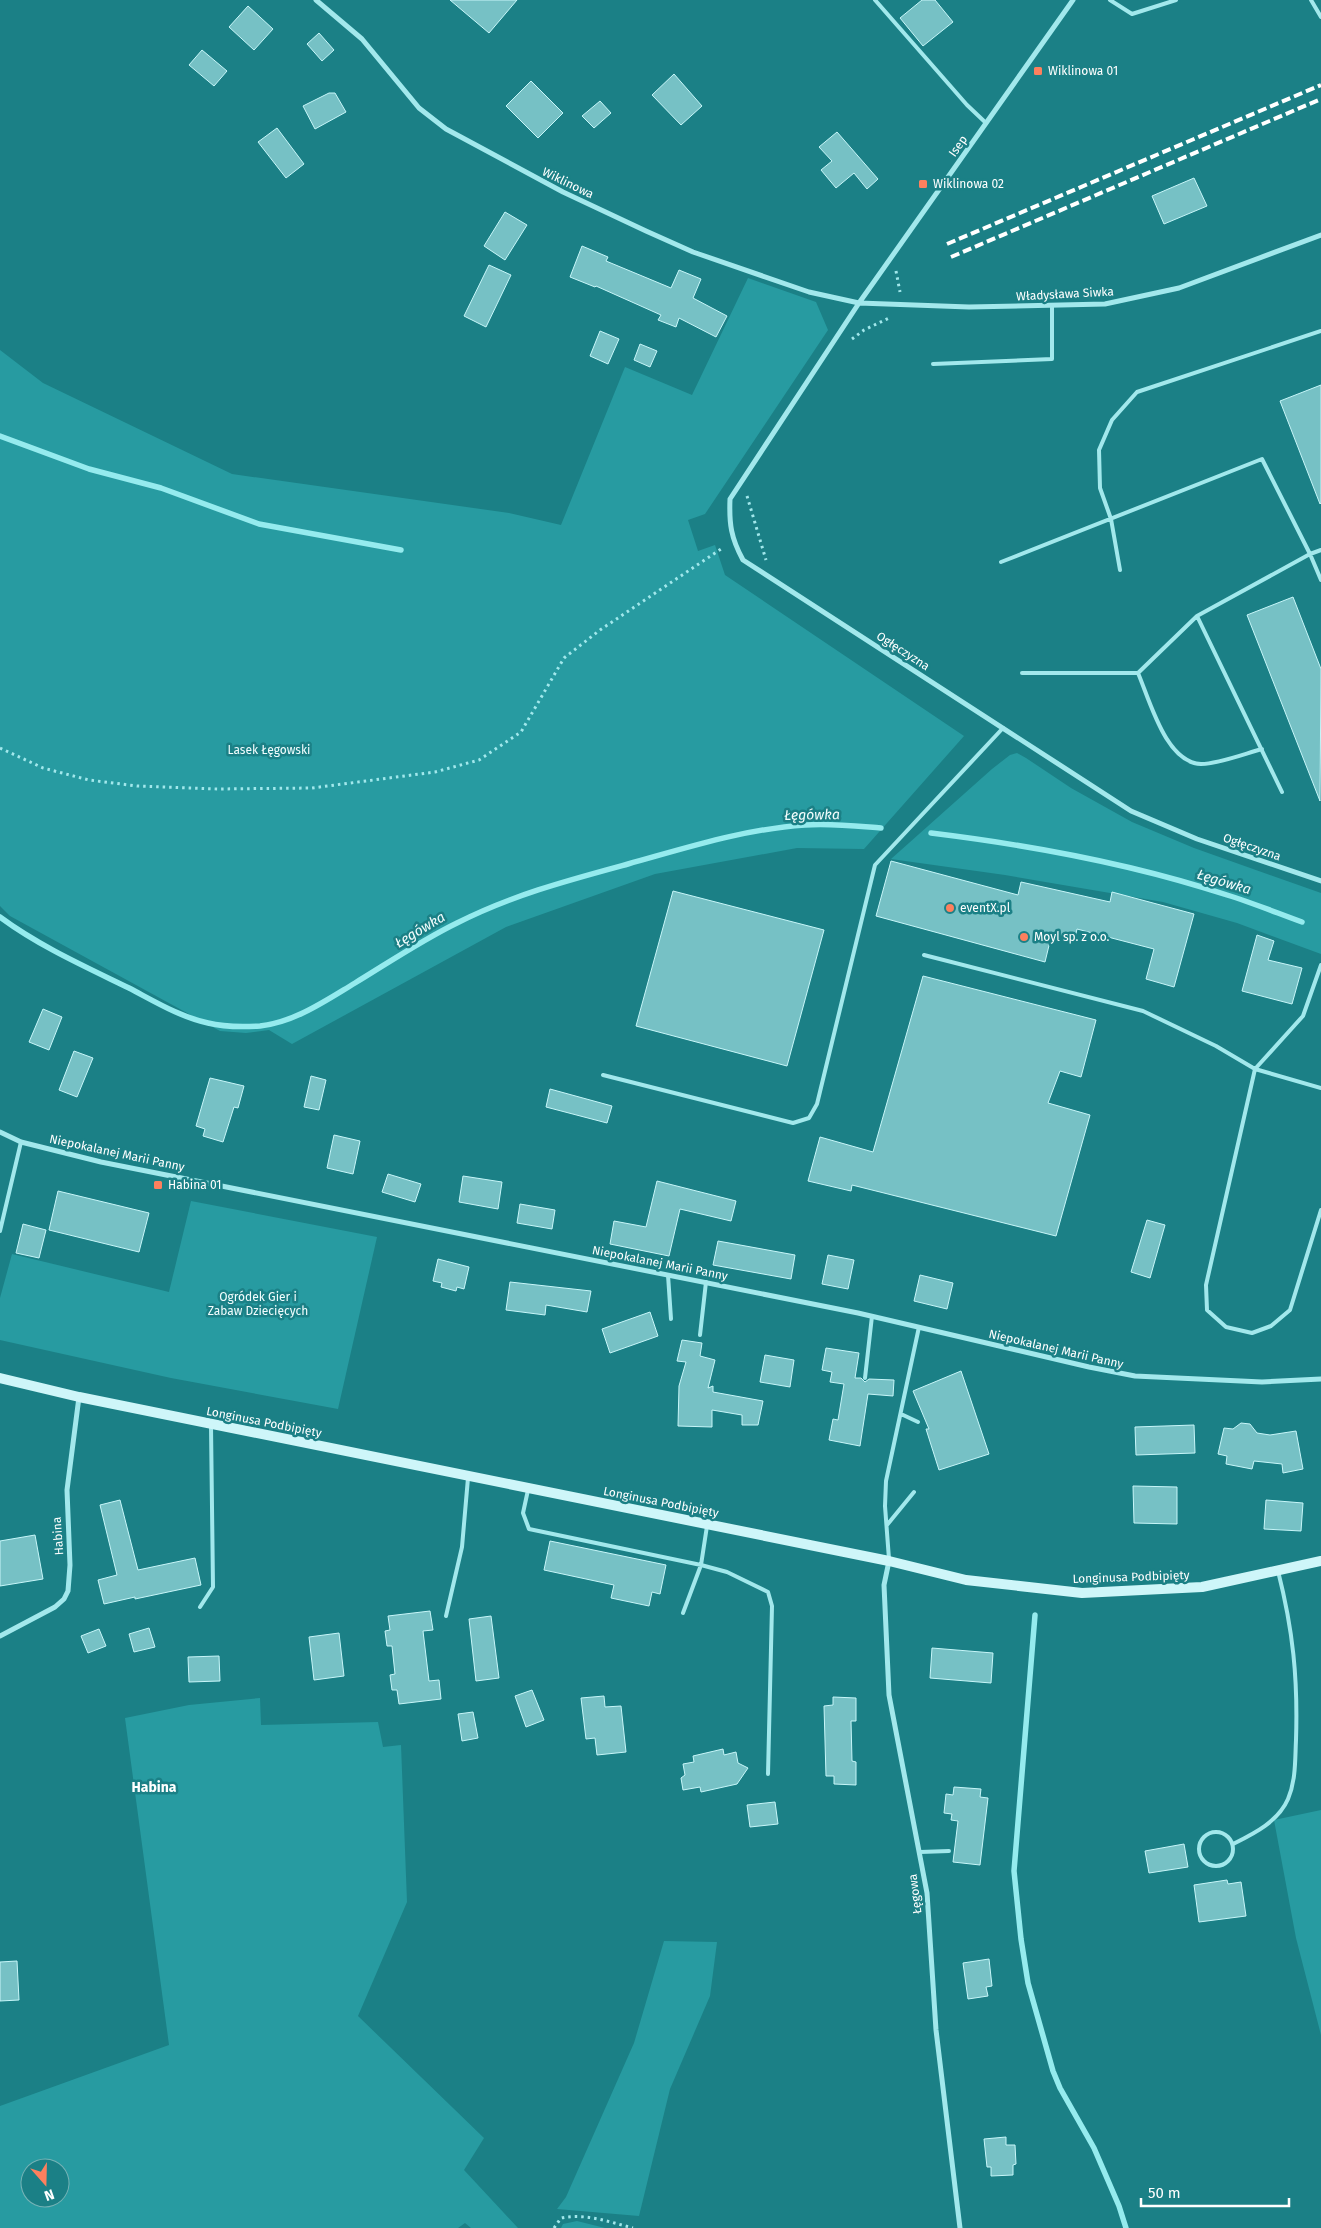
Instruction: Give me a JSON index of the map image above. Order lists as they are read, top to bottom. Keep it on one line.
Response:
{"streets":{"street":["Isep","Wiklinowa","Władysława Siwka","Ogłęczyzna","Niepokalanej Marii Panny","Longinusa Podbipięty","Habina","Łęgowa"]},"crossings":[["Isep","Wiklinowa"],["Isep","Władysława Siwka"],["Isep","Ogłęczyzna"],["Wiklinowa","Władysława Siwka"],["Wiklinowa","Ogłęczyzna"],["Władysława Siwka","Ogłęczyzna"],["Longinusa Podbipięty","Habina"],["Longinusa Podbipięty","Łęgowa"]],"districts":["Habina"],"water":["Łęgówka"],"parks":["Lasek Łęgowski","Ogródek Gier i Zabaw Dziecięcych"],"places":{"transit":["Wiklinowa 01","Wiklinowa 02","Habina 01"],"other":["eventX.pl","Moyl sp. z o.o."]},"scale_bar":"50 m","north":"bottom"}
